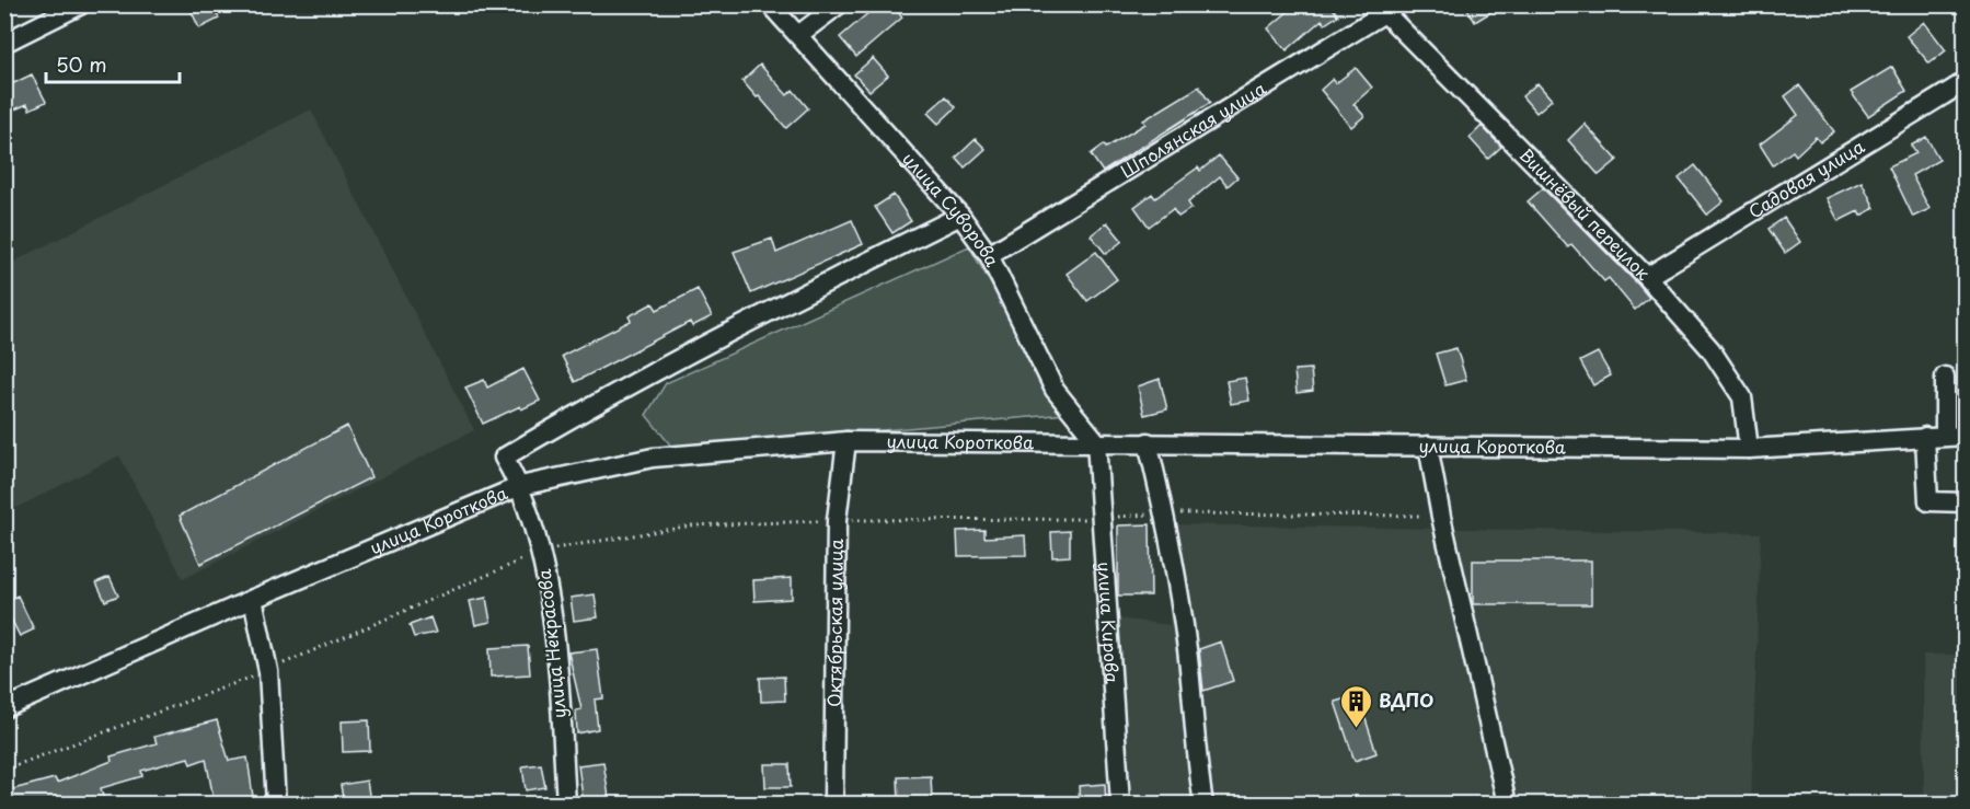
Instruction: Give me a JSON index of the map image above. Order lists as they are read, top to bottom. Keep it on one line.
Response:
{"streets":{"street":["Шполянская улица","Садовая улица","улица Суворова","Вишнёвый переулок","улица Короткова","Октябрьская улица","улица Кирова","улица Некрасова"]},"crossings":[["Шполянская улица","улица Суворова"],["Шполянская улица","Вишнёвый переулок"],["Садовая улица","Вишнёвый переулок"],["улица Суворова","улица Короткова"],["улица Суворова","улица Кирова"],["улица Суворова","улица Некрасова"],["Вишнёвый переулок","улица Короткова"],["улица Короткова","Октябрьская улица"],["улица Короткова","улица Кирова"],["улица Короткова","улица Некрасова"]],"places":{"building":["ВДПО"]},"scale_bar":"50 m"}
